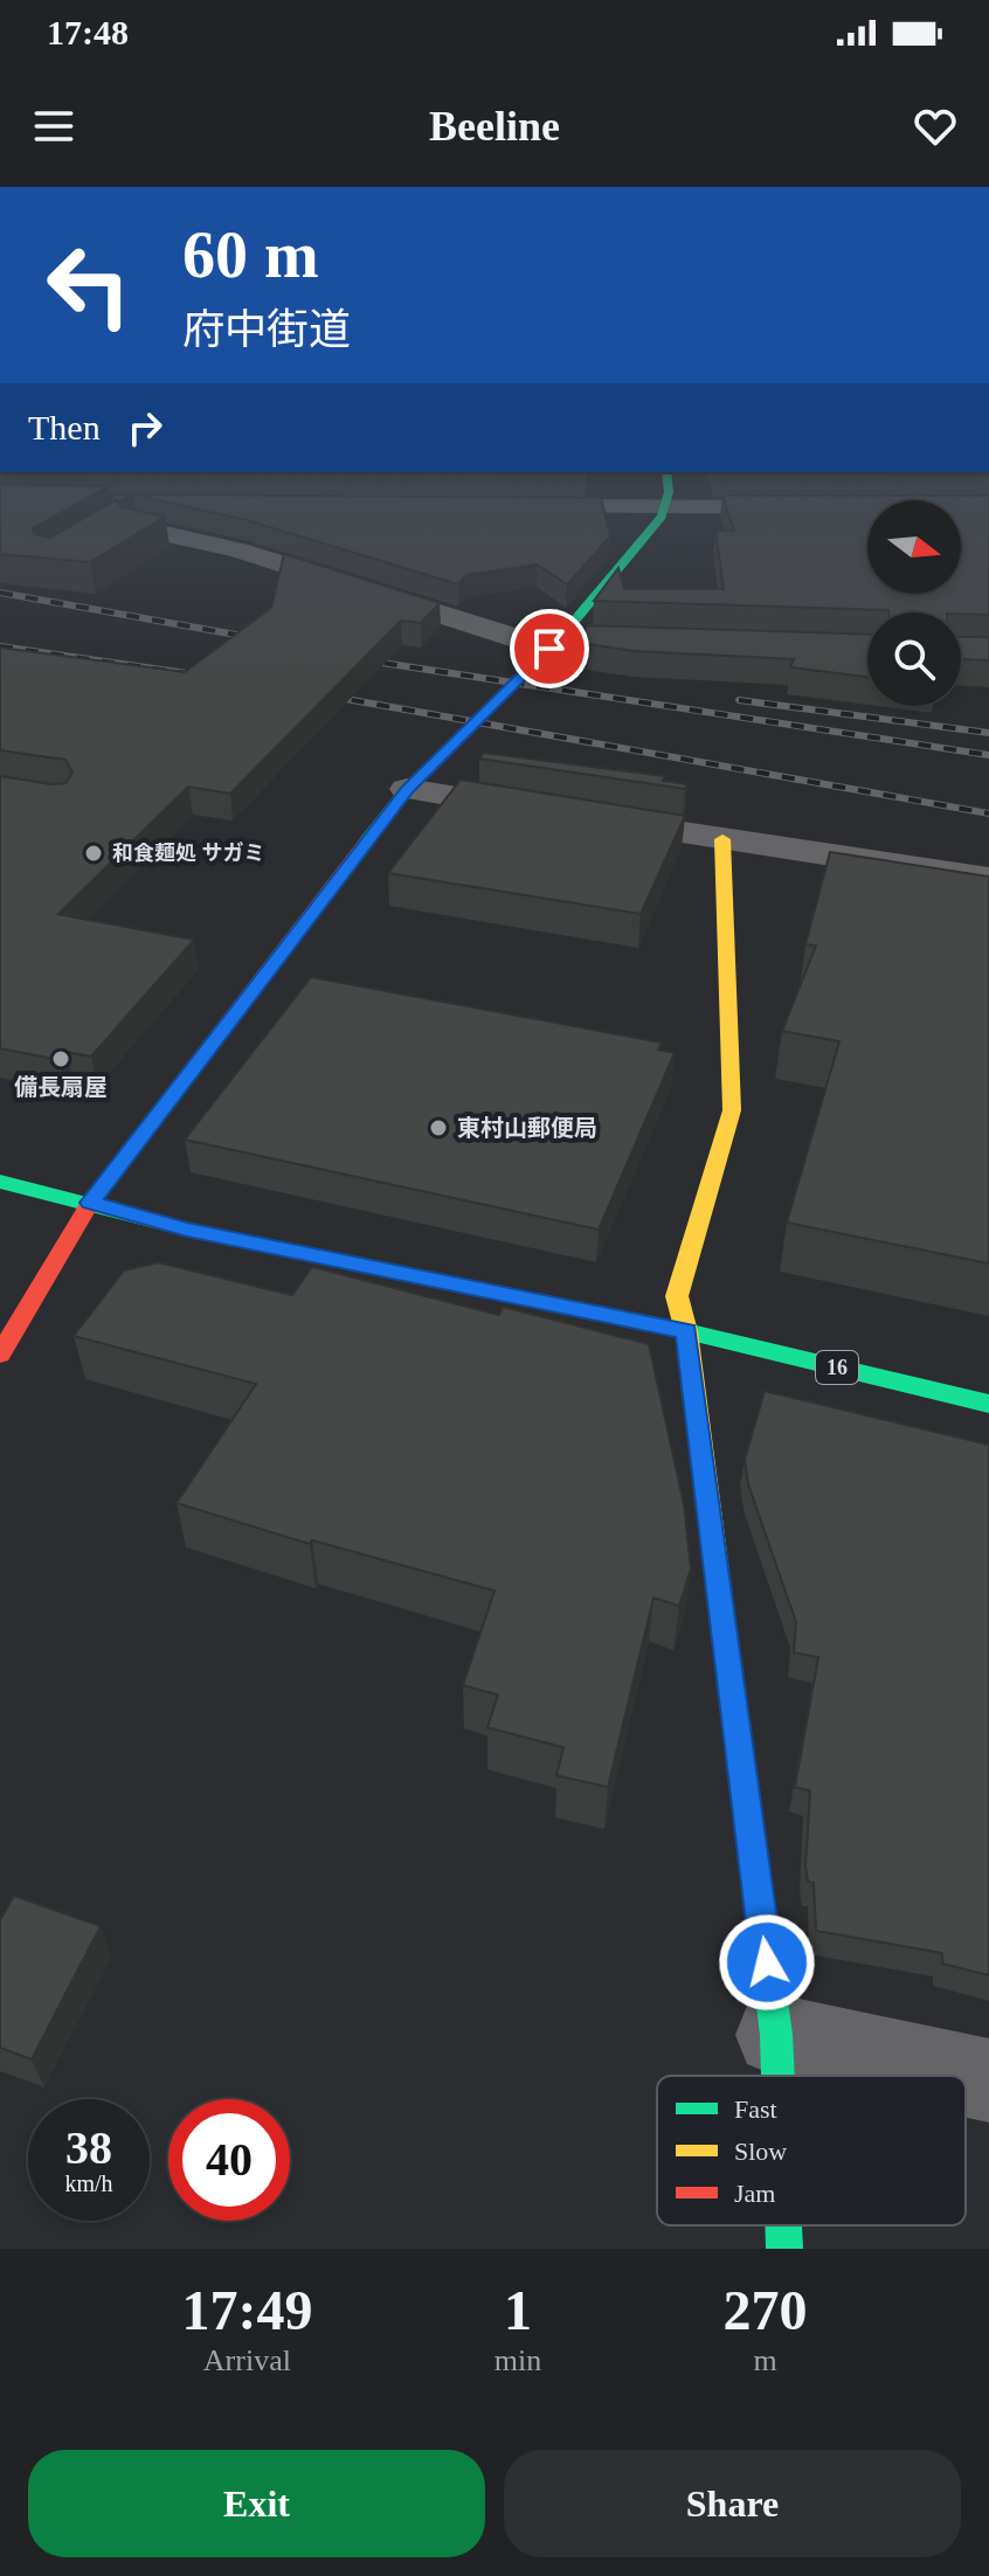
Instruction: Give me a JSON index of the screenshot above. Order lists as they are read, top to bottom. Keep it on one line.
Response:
{"streets":{"street":["16"]},"places":["和食麺処 サガミ","備長扇屋","東村山郵便局"],"legend":["Fast","Slow","Jam"],"north":"right","page":{"status":"17:48","header":"Beeline","turn":["60 m","府中街道"],"then":"Then","speed":"38 km/h","limit":"40","eta":["17:49","Arrival","1","min","270","m"],"buttons":["Exit","Share"]}}
